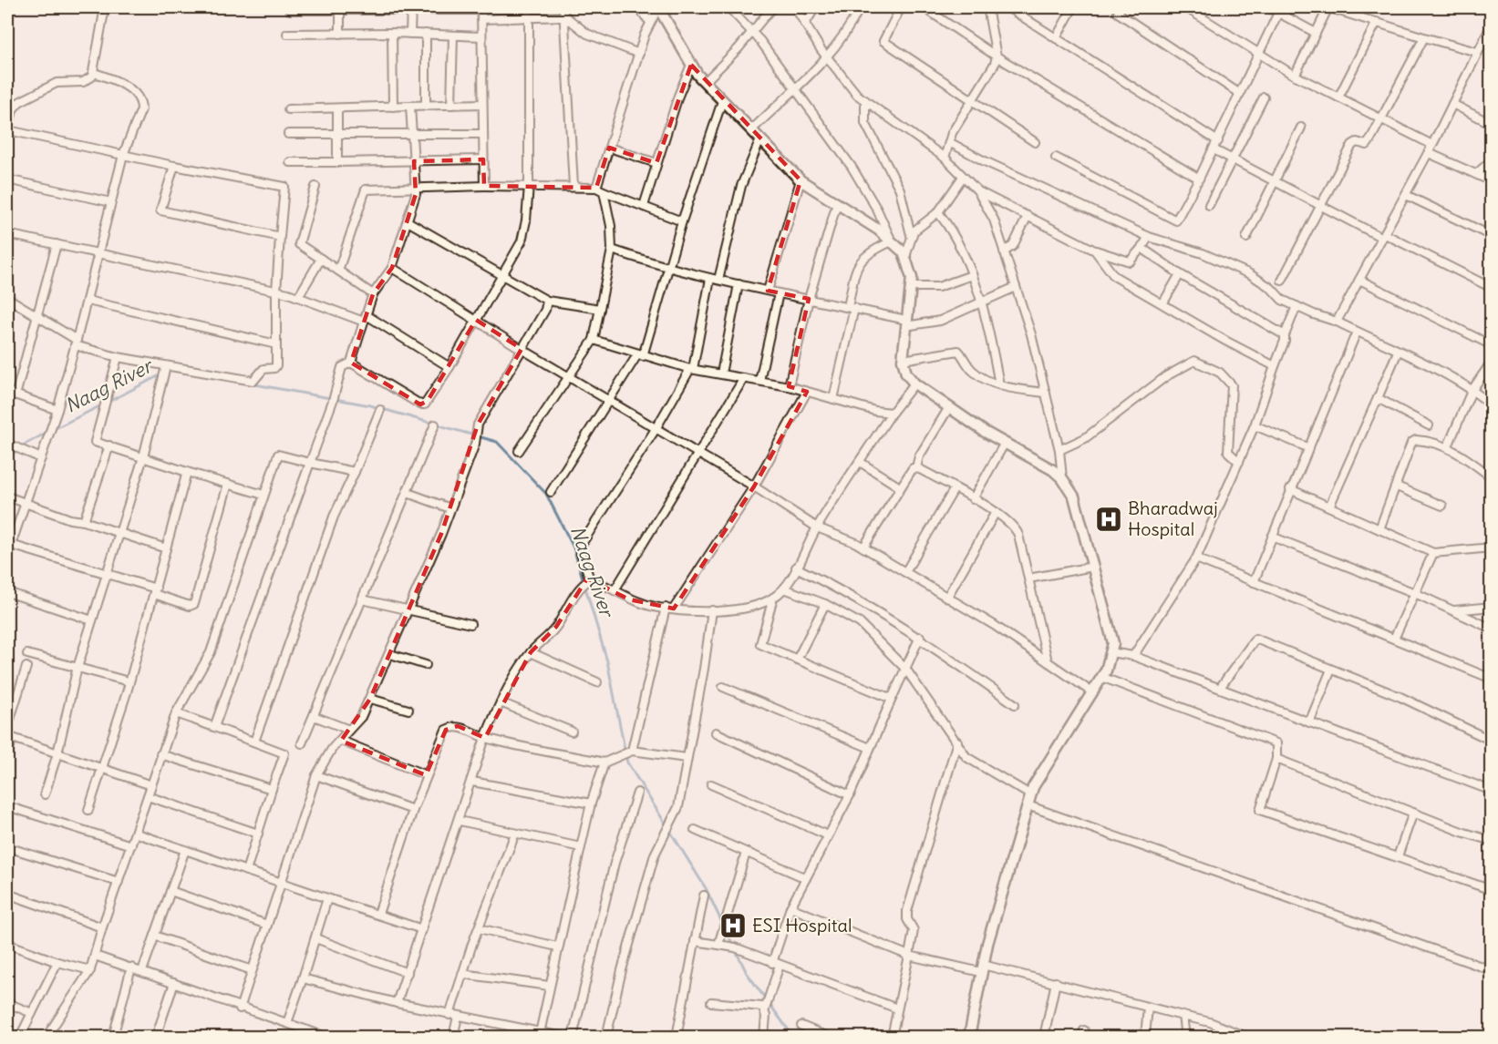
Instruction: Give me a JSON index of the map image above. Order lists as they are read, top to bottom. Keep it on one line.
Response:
{"water":["Naag River"],"places":{"hospital":["Bharadwaj Hospital","ESI Hospital"]}}
